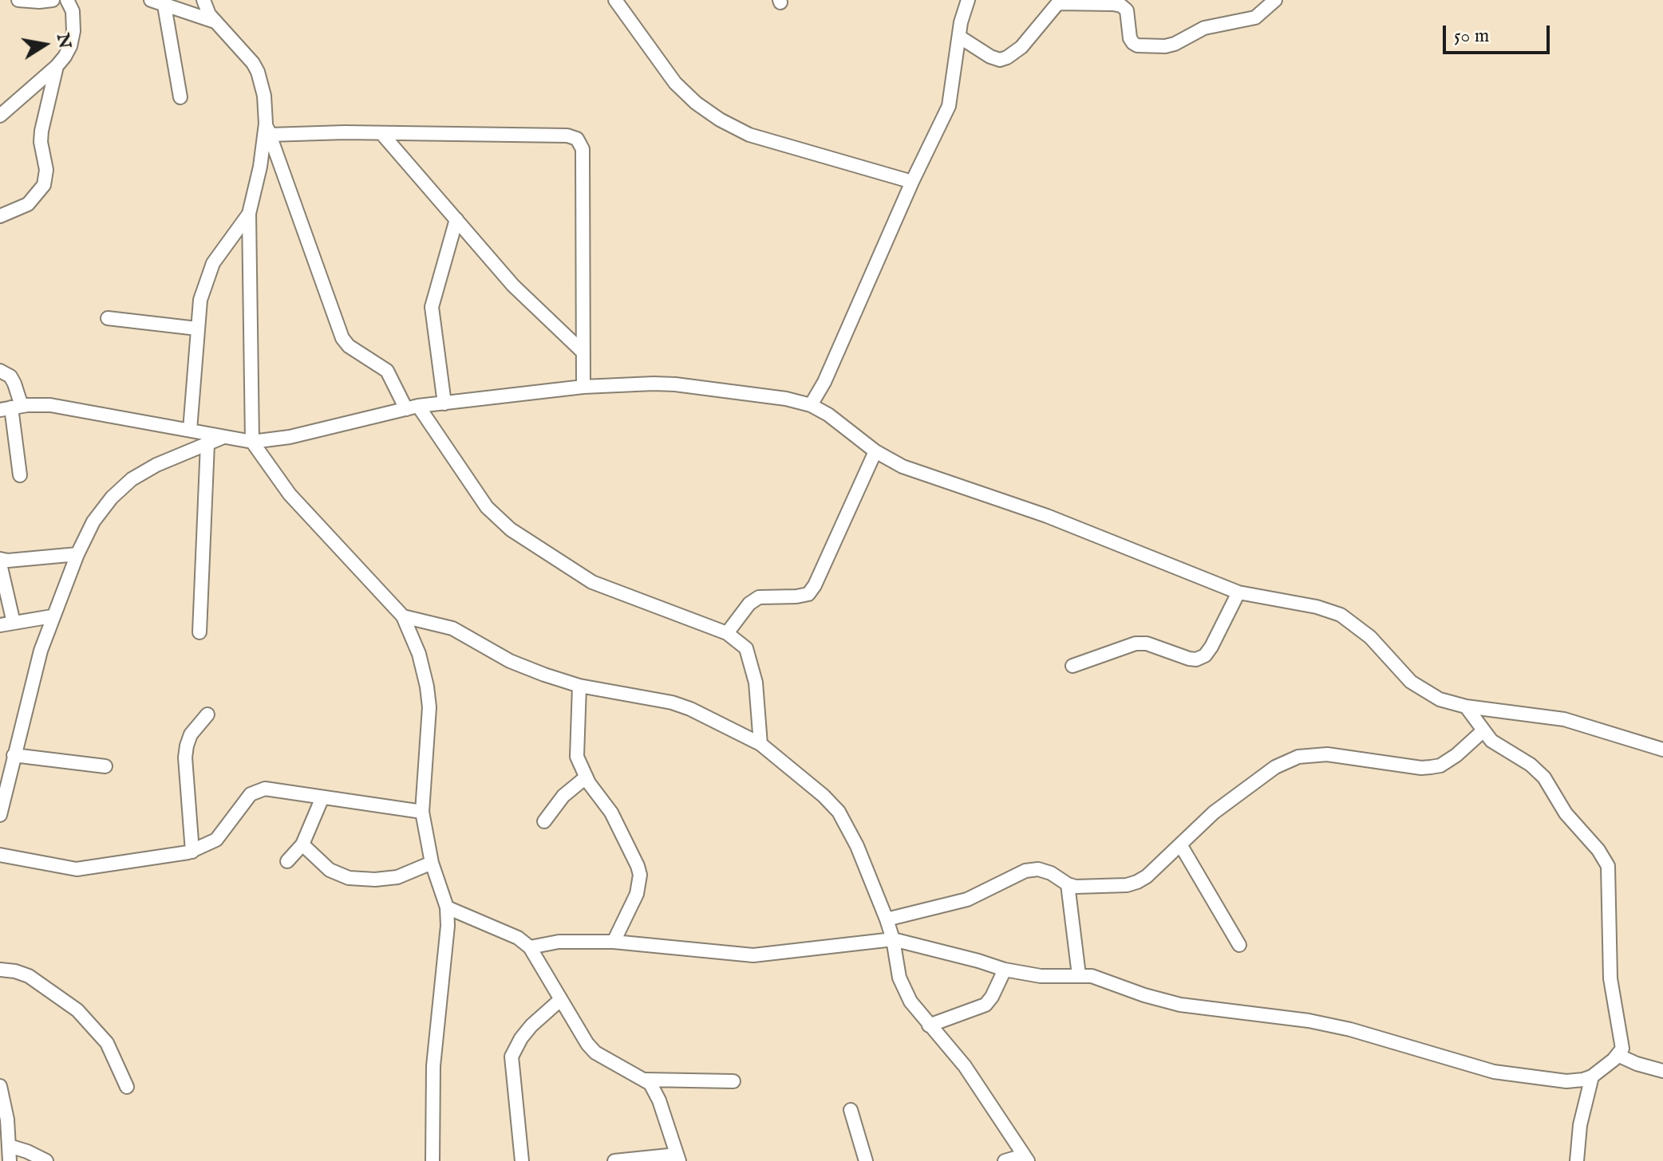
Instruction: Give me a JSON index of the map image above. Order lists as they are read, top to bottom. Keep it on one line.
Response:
{"scale_bar":"50 m","north":"right"}
